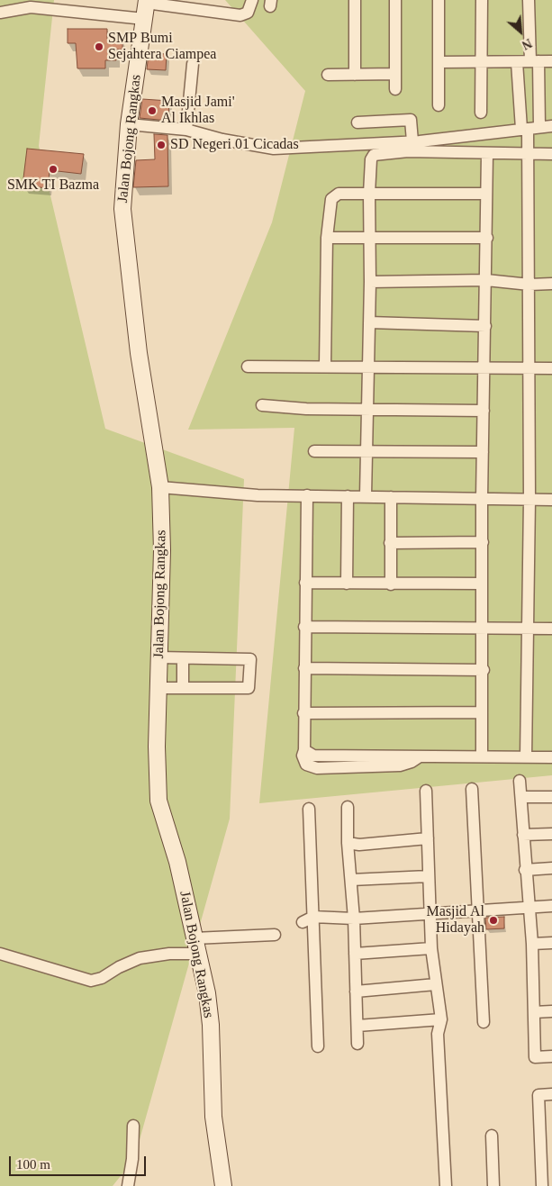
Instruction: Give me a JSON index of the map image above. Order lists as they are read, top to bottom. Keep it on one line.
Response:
{"streets":{"main road":["Jalan Bojong Rangkas"]},"places":["SMP Bumi Sejahtera Ciampea","Masjid Jami' Al Ikhlas","SD Negeri 01 Cicadas","SMK TI Bazma","Masjid Al Hidayah"],"scale_bar":"100 m","north":"bottom right"}
